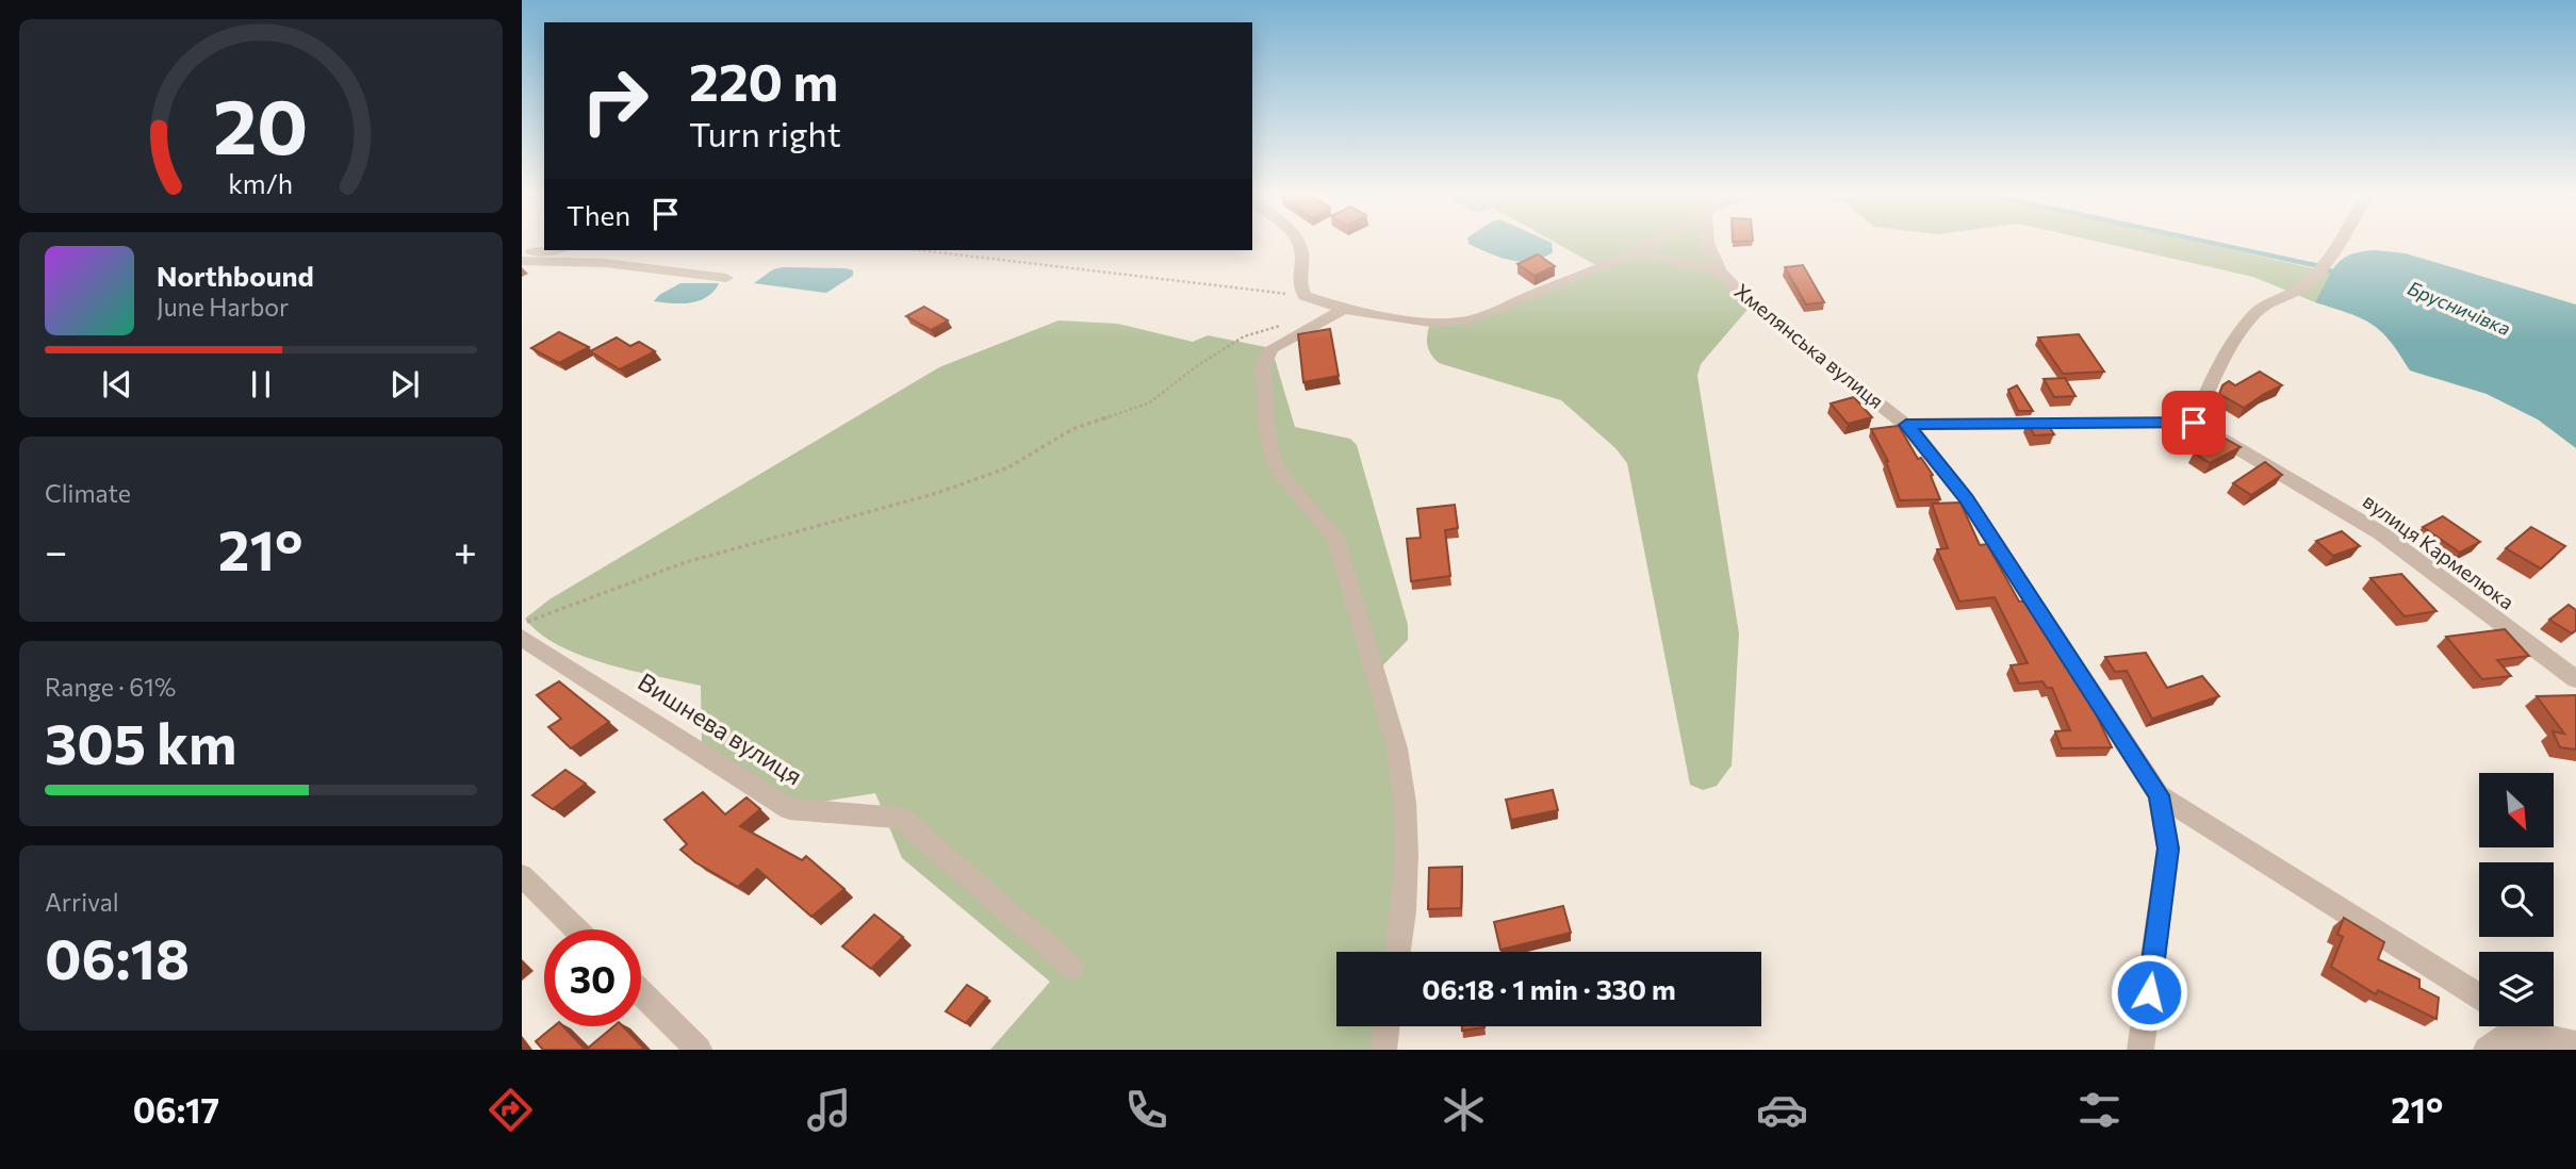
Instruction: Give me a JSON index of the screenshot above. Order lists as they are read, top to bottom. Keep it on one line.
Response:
{"streets":{"street":["Хмелянська вулиця","вулиця Кармелюка","Вишнева вулиця"]},"water":["Брусничівка"],"north":"bottom right","page":{"turn":["220 m","Turn right"],"then":"Then","song":["Northbound","June Harbor"],"tile":["Climate",["Range · 61%","305 km"],["Arrival","06:18"]],"heat":["−","21°","+"],"limit":"30","trip":"06:18 · 1 min · 330 m","tabs":["06:17","21°"],"gauge":["20","km/h"]}}
